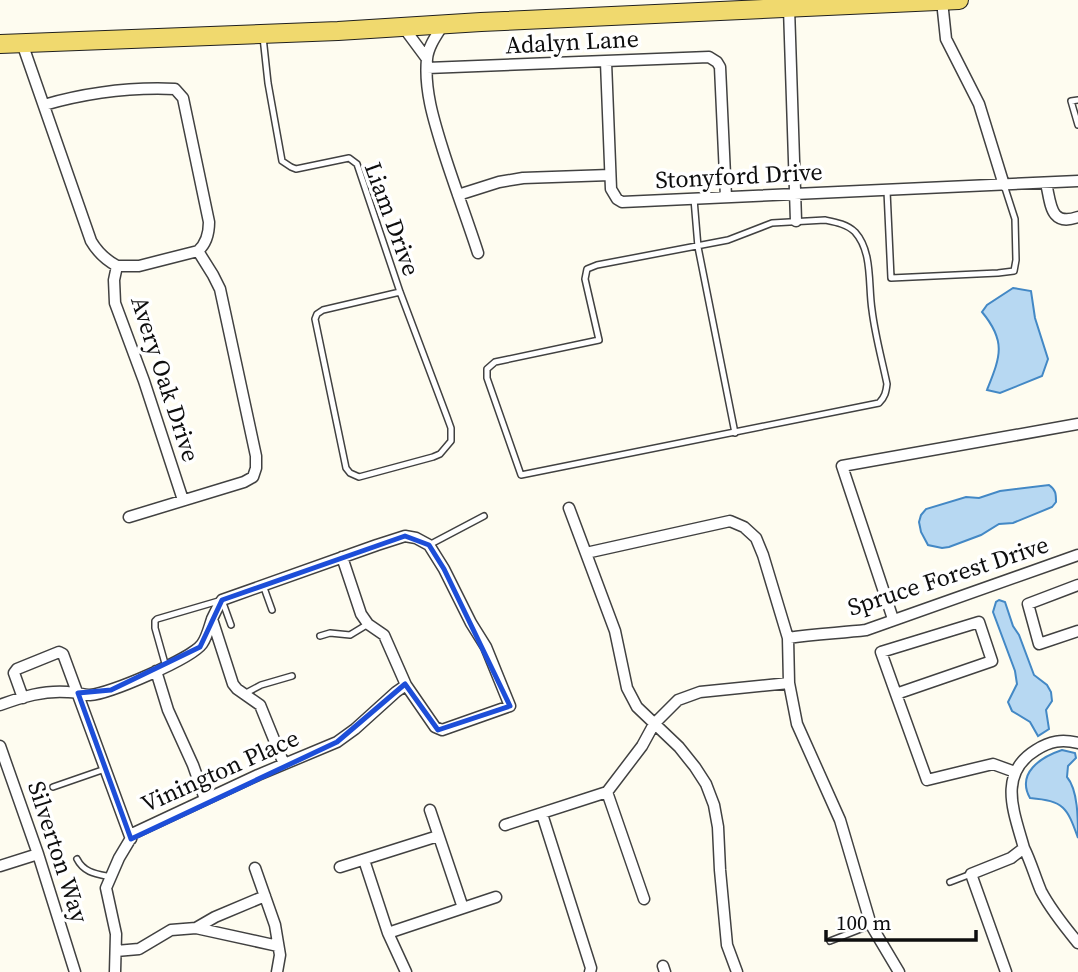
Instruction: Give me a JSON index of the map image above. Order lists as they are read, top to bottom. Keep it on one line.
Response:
{"streets":{"street":["Adalyn Lane","Stonyford Drive","Avery Oak Drive","Spruce Forest Drive","Vinington Place","Silverton Way"],"lane":["Liam Drive"]},"crossings":[["Adalyn Lane","Stonyford Drive"]],"scale_bar":"100 m"}
